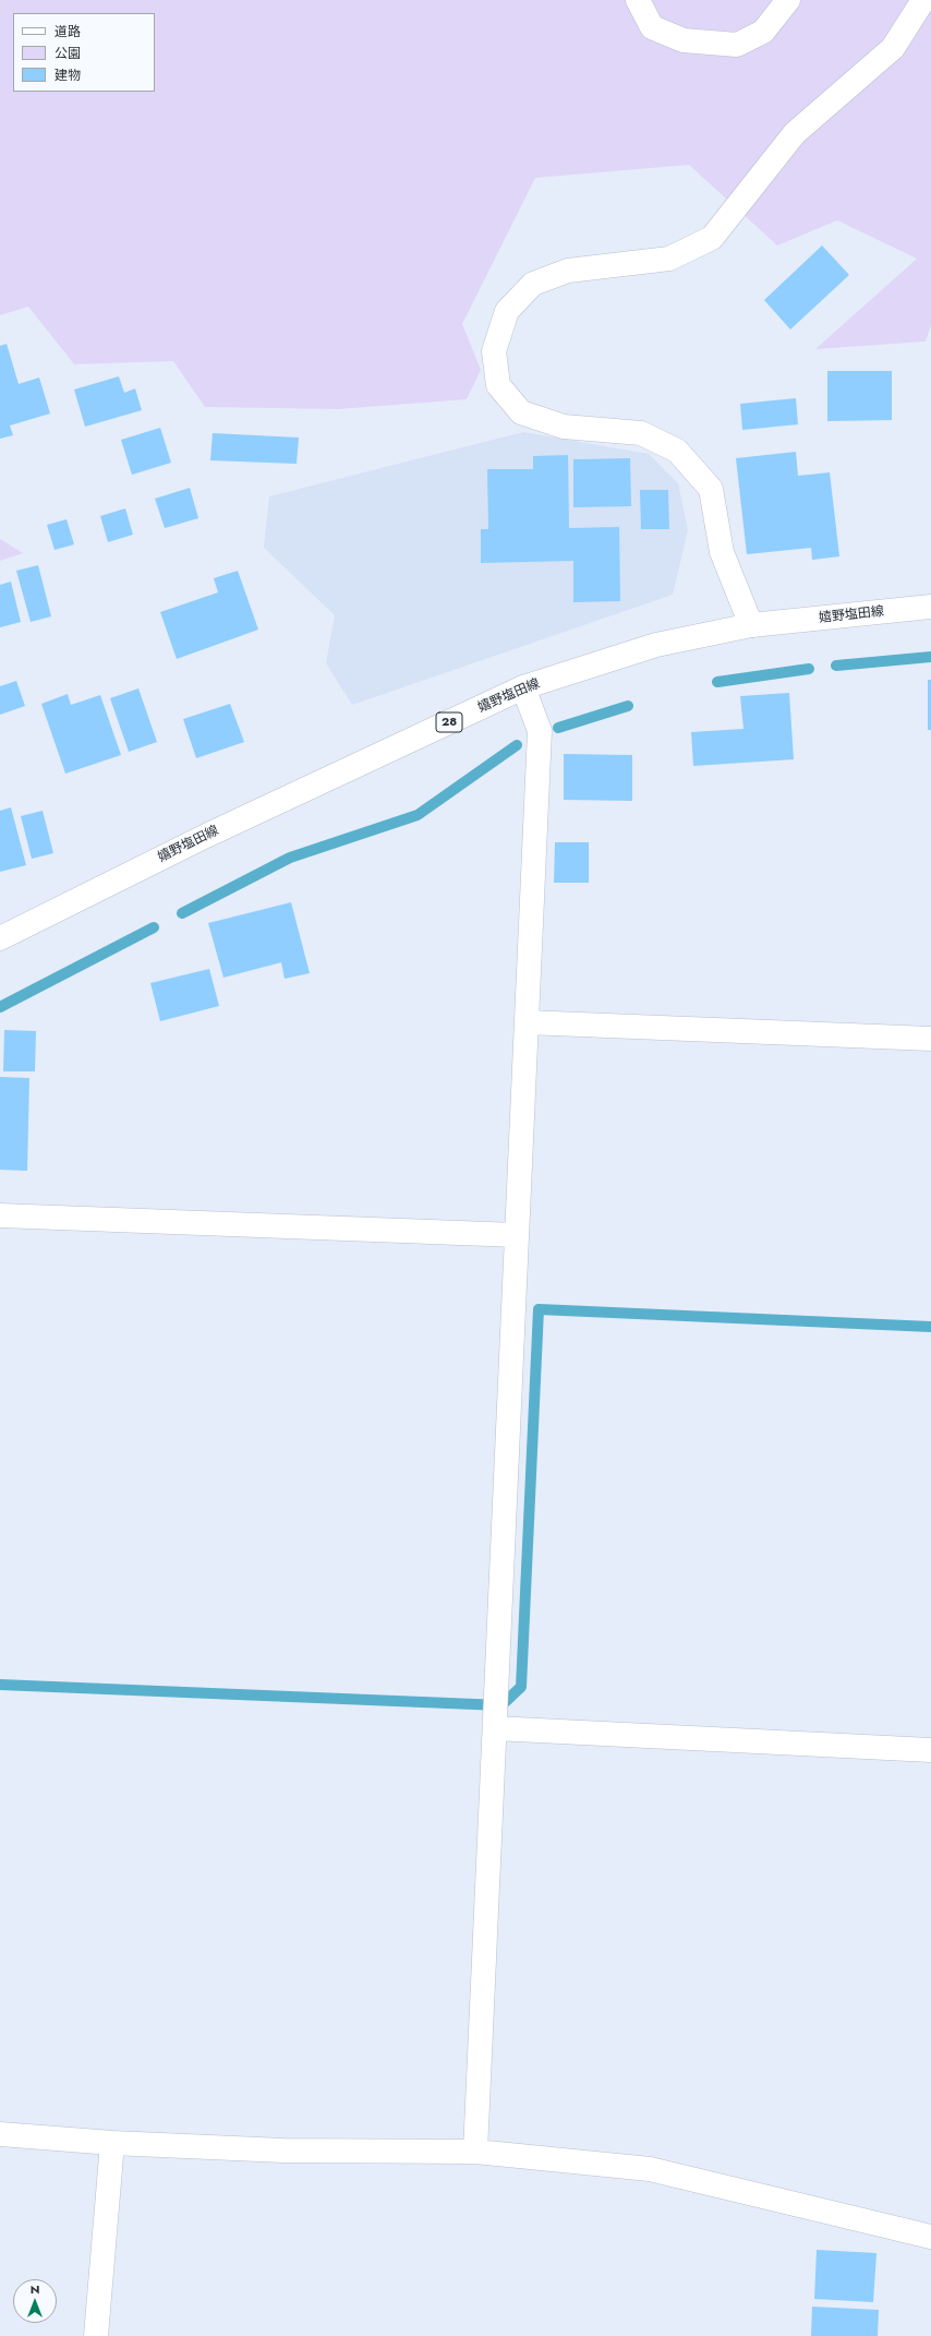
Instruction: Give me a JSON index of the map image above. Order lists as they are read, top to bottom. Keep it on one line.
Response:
{"streets":{"street":["嬉野塩田線","28"]},"legend":["道路","公園","建物"],"north":"top"}
